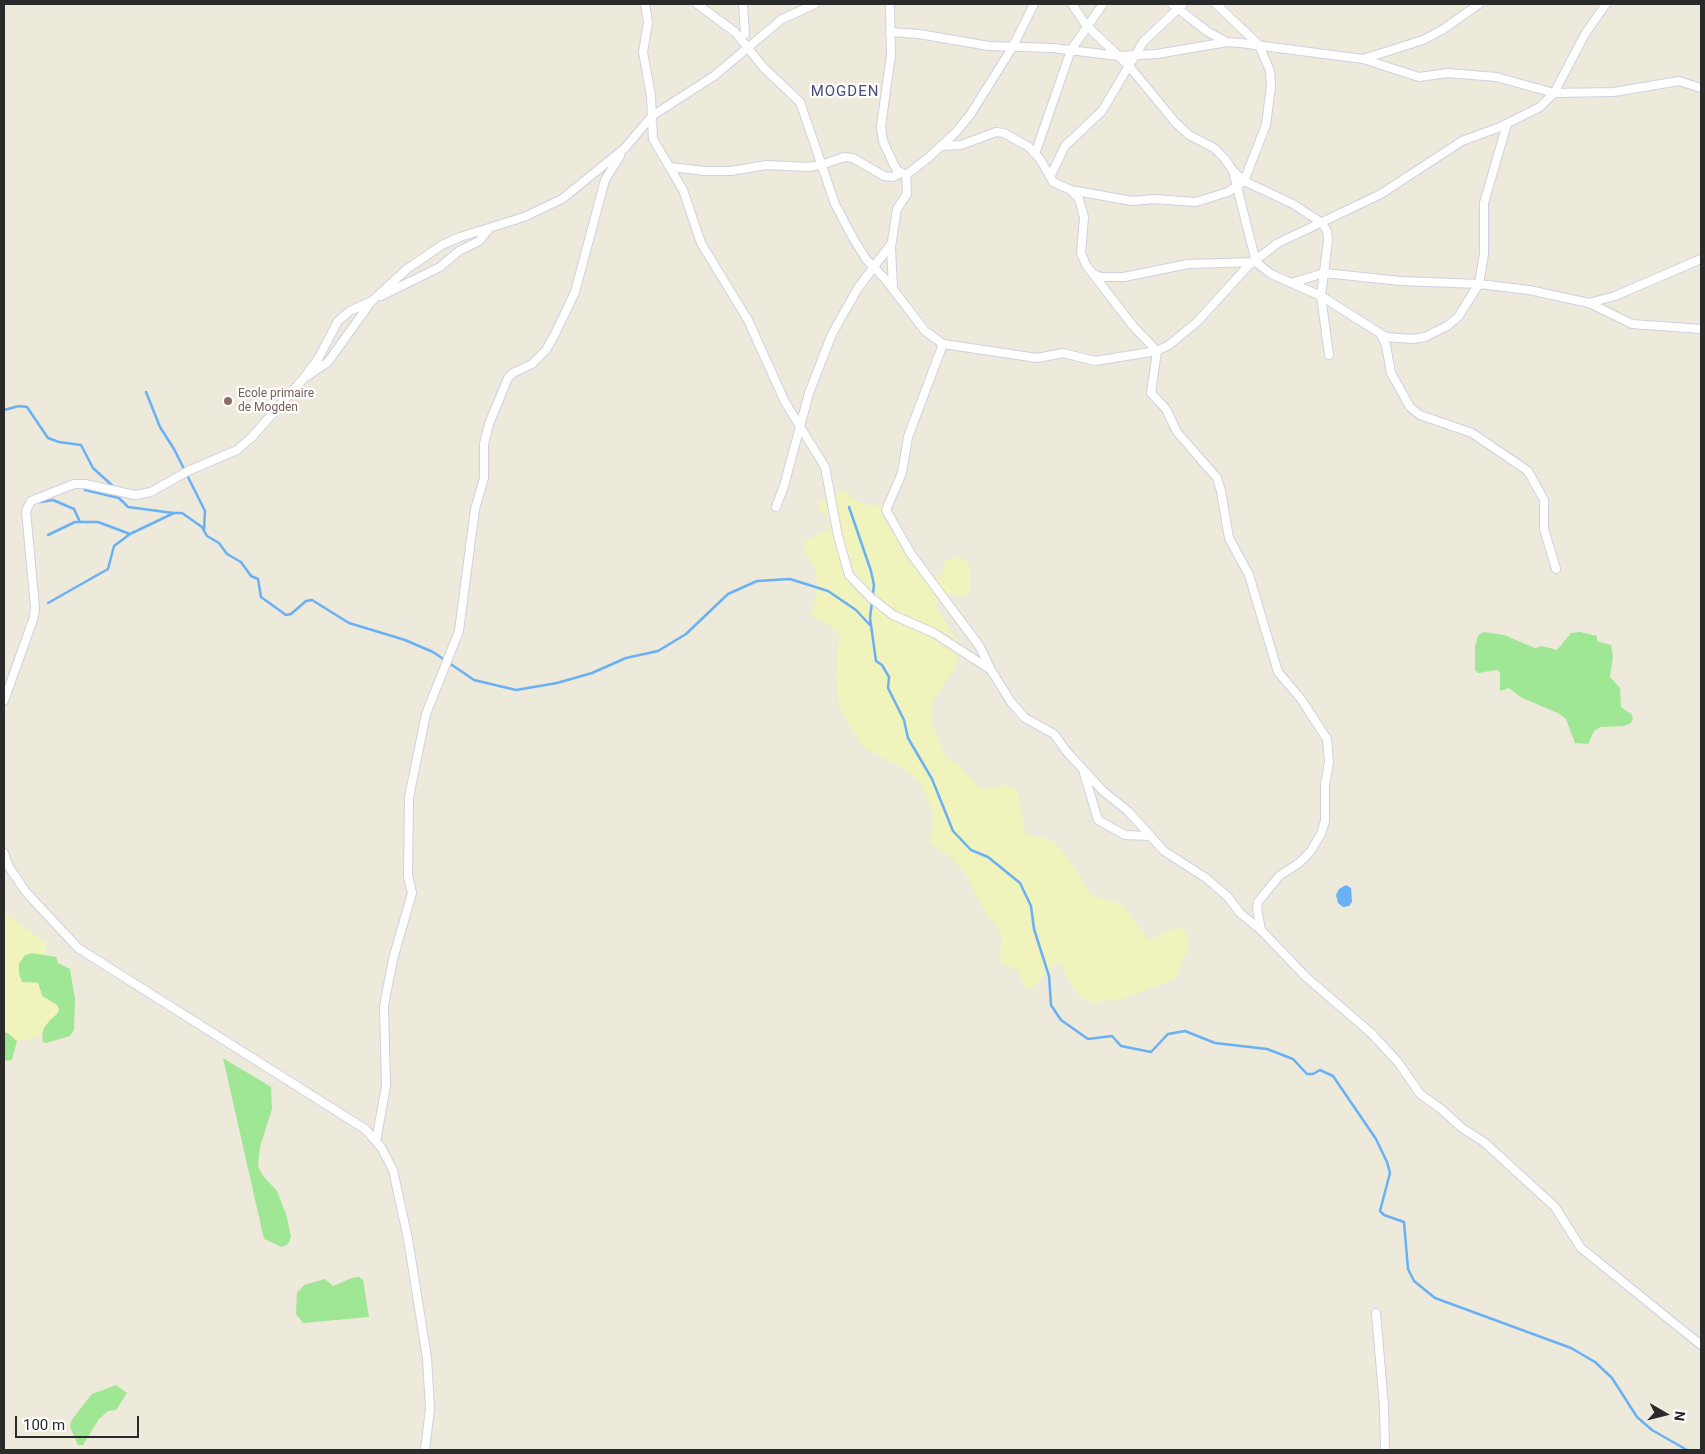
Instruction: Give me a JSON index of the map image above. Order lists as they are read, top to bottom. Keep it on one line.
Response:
{"districts":["MOGDEN"],"places":["Ecole primaire de Mogden"],"scale_bar":"100 m","north":"right"}
